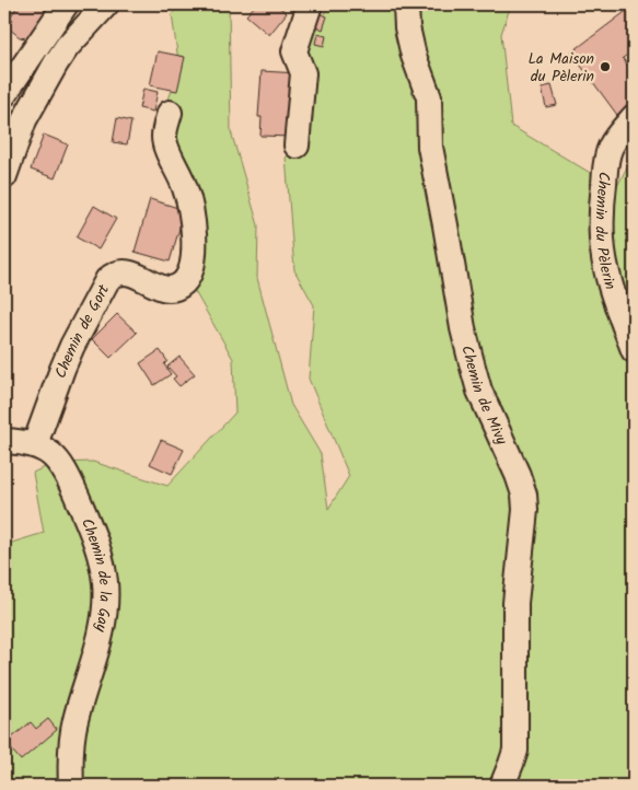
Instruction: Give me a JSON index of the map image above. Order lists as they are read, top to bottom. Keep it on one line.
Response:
{"streets":{"street":["Chemin du Pèlerin","Chemin de Gort","Chemin de Mivy","Chemin de la Gay"]},"crossings":[["Chemin de Gort","Chemin de la Gay"]],"places":["La Maison du Pèlerin"]}
